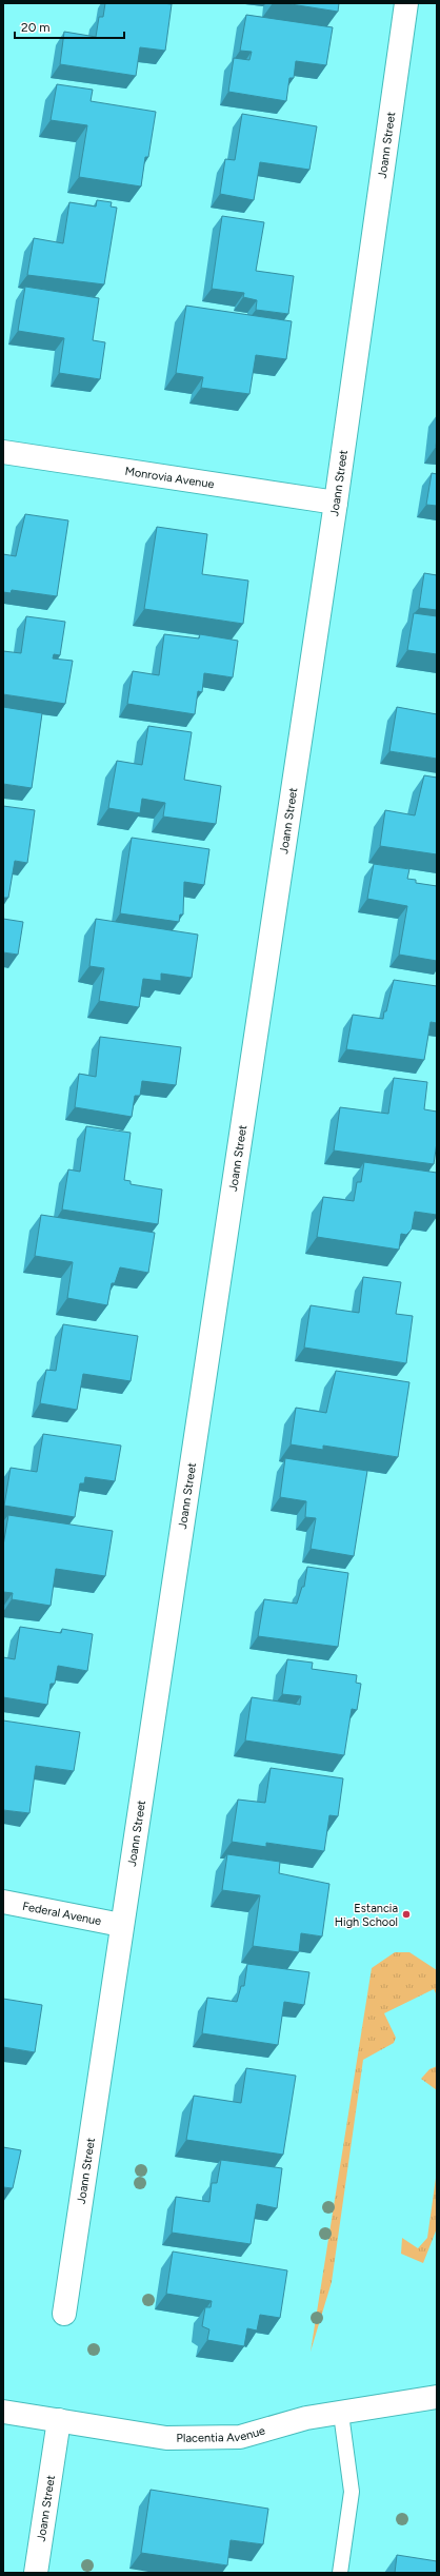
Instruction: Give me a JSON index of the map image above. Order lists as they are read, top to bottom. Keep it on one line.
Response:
{"streets":{"street":["Joann Street","Monrovia Avenue","Federal Avenue","Placentia Avenue"]},"crossings":[["Joann Street","Monrovia Avenue"],["Joann Street","Federal Avenue"],["Joann Street","Placentia Avenue"]],"places":["Estancia High School"],"scale_bar":"20 m"}
